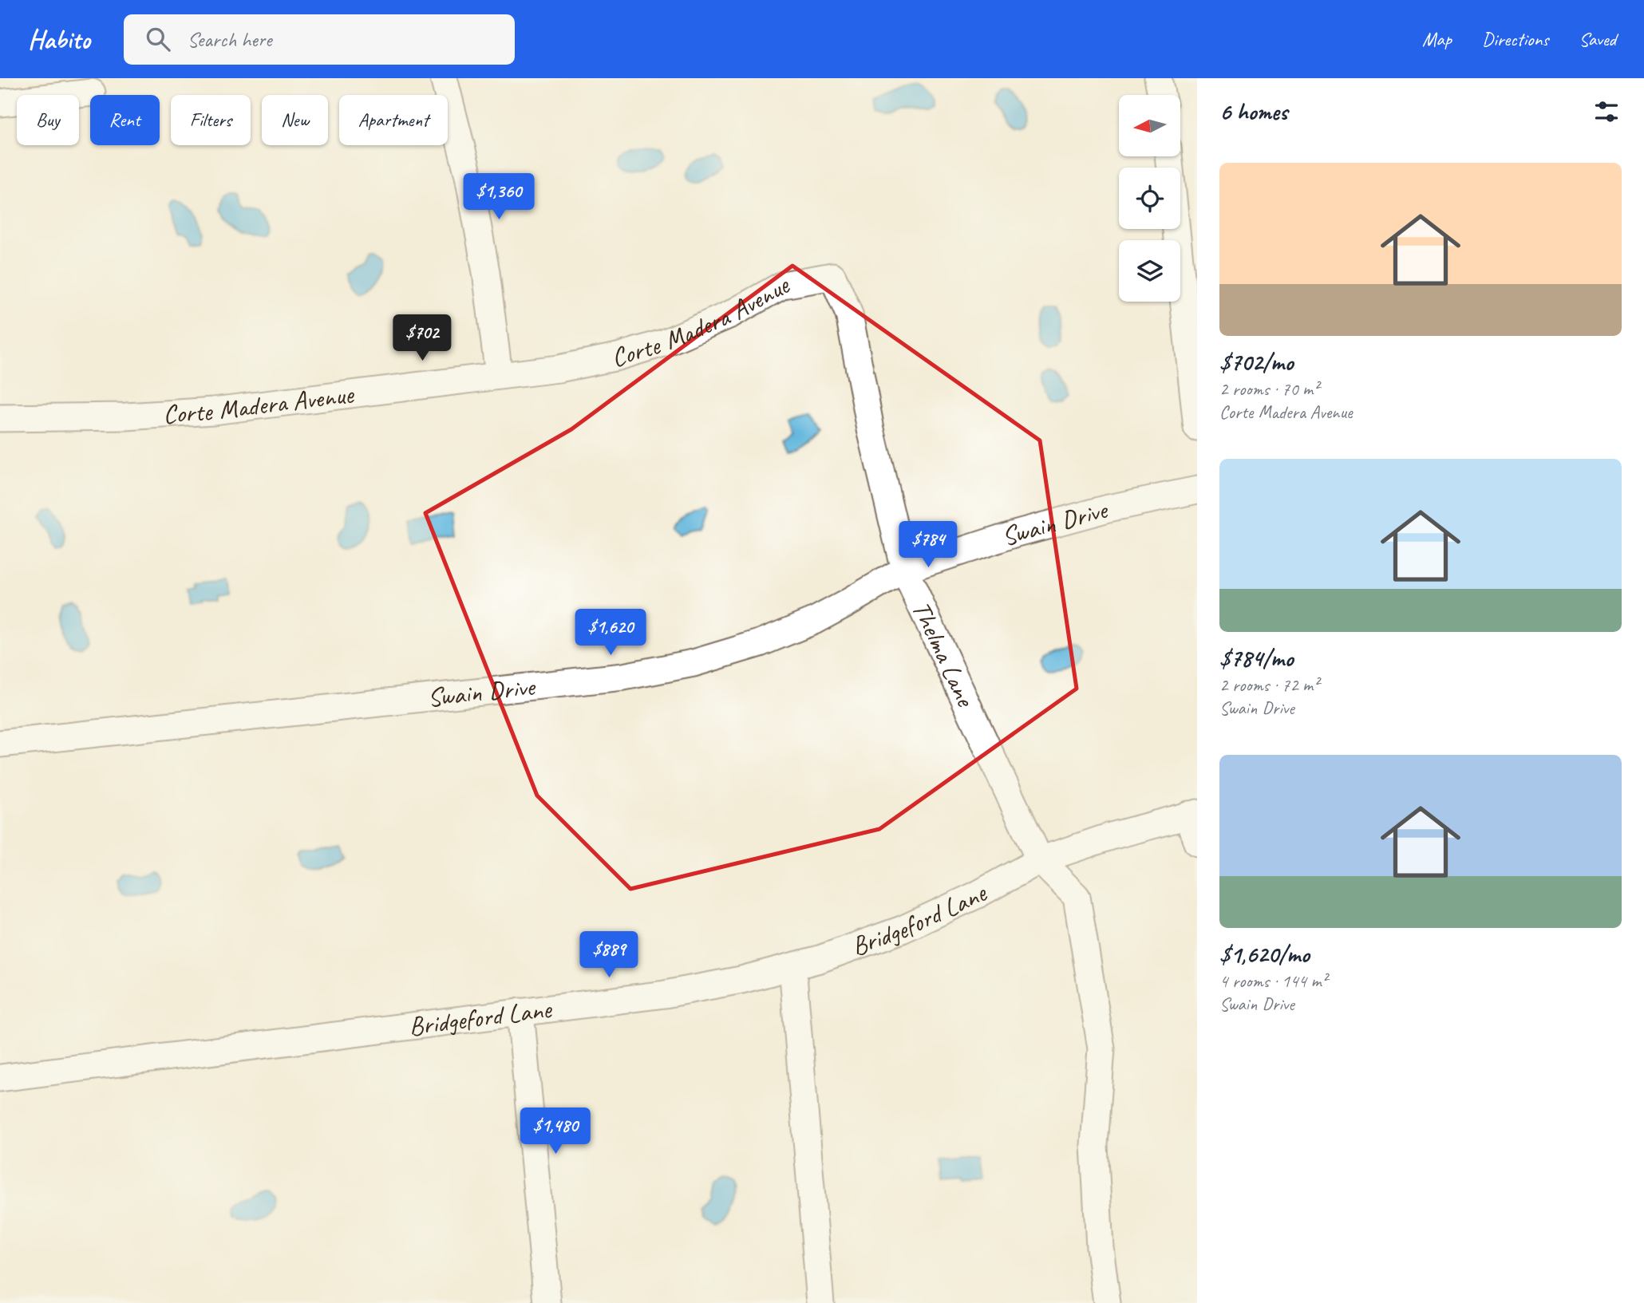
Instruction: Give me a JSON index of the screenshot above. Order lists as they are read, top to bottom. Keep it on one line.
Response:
{"streets":{"street":["Corte Madera Avenue","Swain Drive","Thelma Lane","Bridgeford Lane"]},"crossings":[["Corte Madera Avenue","Thelma Lane"],["Swain Drive","Thelma Lane"],["Thelma Lane","Bridgeford Lane"]],"north":"left","page":{"header":"Habito","search":"Search here","nav":["Map","Directions","Saved"],"heading":"6 homes","chip":["Buy","Rent","Filters","New","Apartment"],"list":[{"name":"$702/mo","note":"2 rooms · 70 m² · Corte Madera Avenue"},{"name":"$784/mo","note":"2 rooms · 72 m² · Swain Drive"},{"name":"$1,620/mo","note":"4 rooms · 144 m² · Swain Drive"}],"price":["$1,360","$702","$784","$1,620","$889","$1,480"]}}
